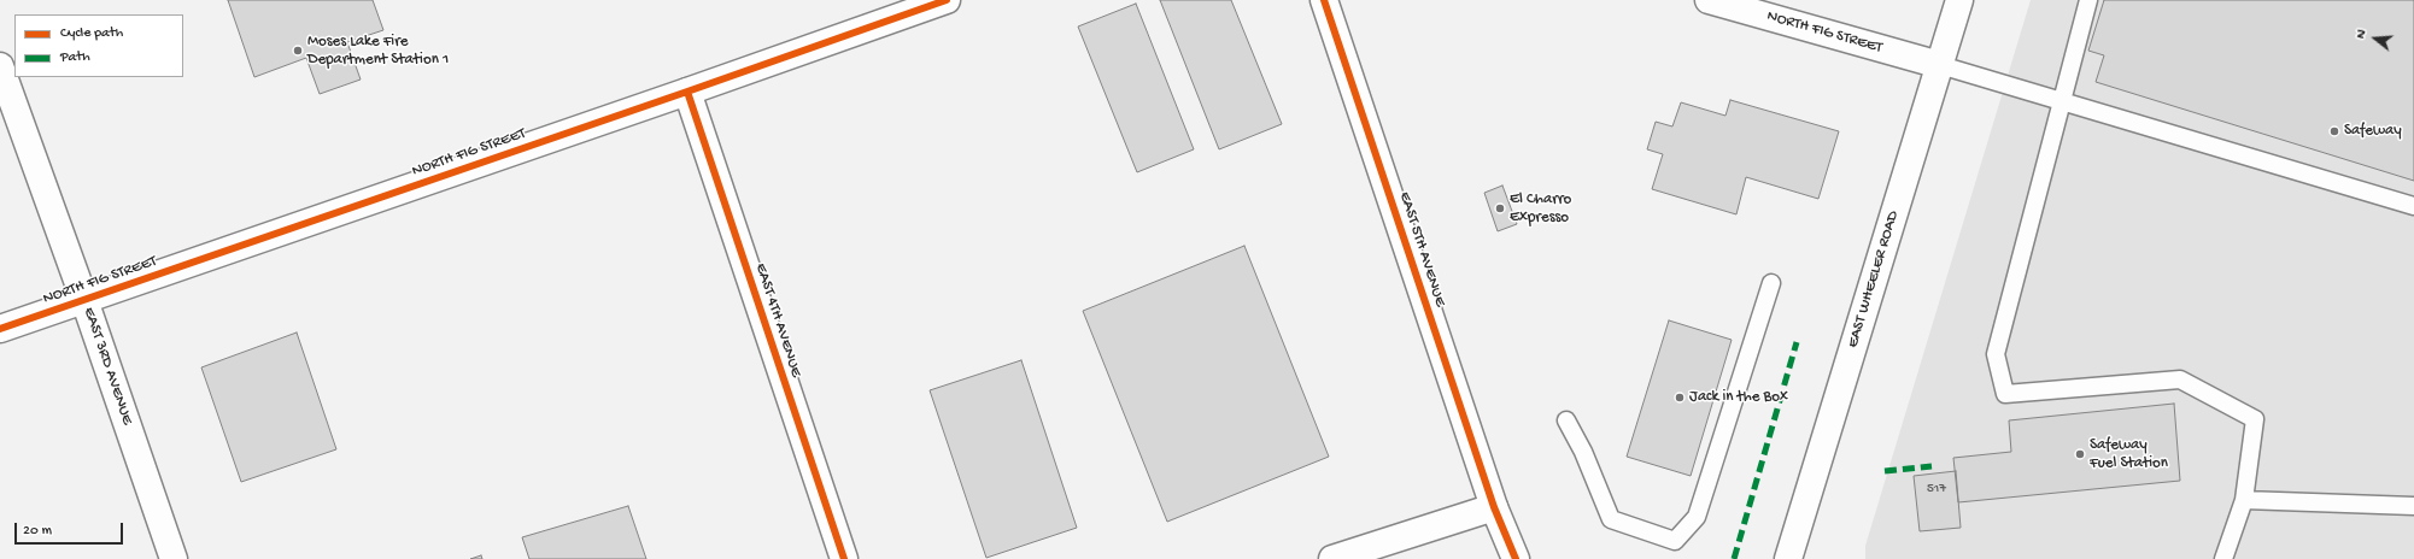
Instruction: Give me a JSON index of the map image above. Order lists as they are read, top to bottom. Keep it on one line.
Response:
{"streets":{"street":["NORTH FIG STREET","EAST 5TH AVENUE","EAST WHEELER ROAD","EAST 4TH AVENUE","EAST 3RD AVENUE"]},"crossings":[["NORTH FIG STREET","EAST WHEELER ROAD"],["NORTH FIG STREET","EAST 4TH AVENUE"],["NORTH FIG STREET","EAST 3RD AVENUE"]],"places":["Moses Lake Fire Department Station 1","Safeway","El Charro Expresso","Jack in the Box","Safeway Fuel Station"],"house_numbers":["517"],"legend":["Cycle path","Path"],"scale_bar":"20 m","north":"left"}
